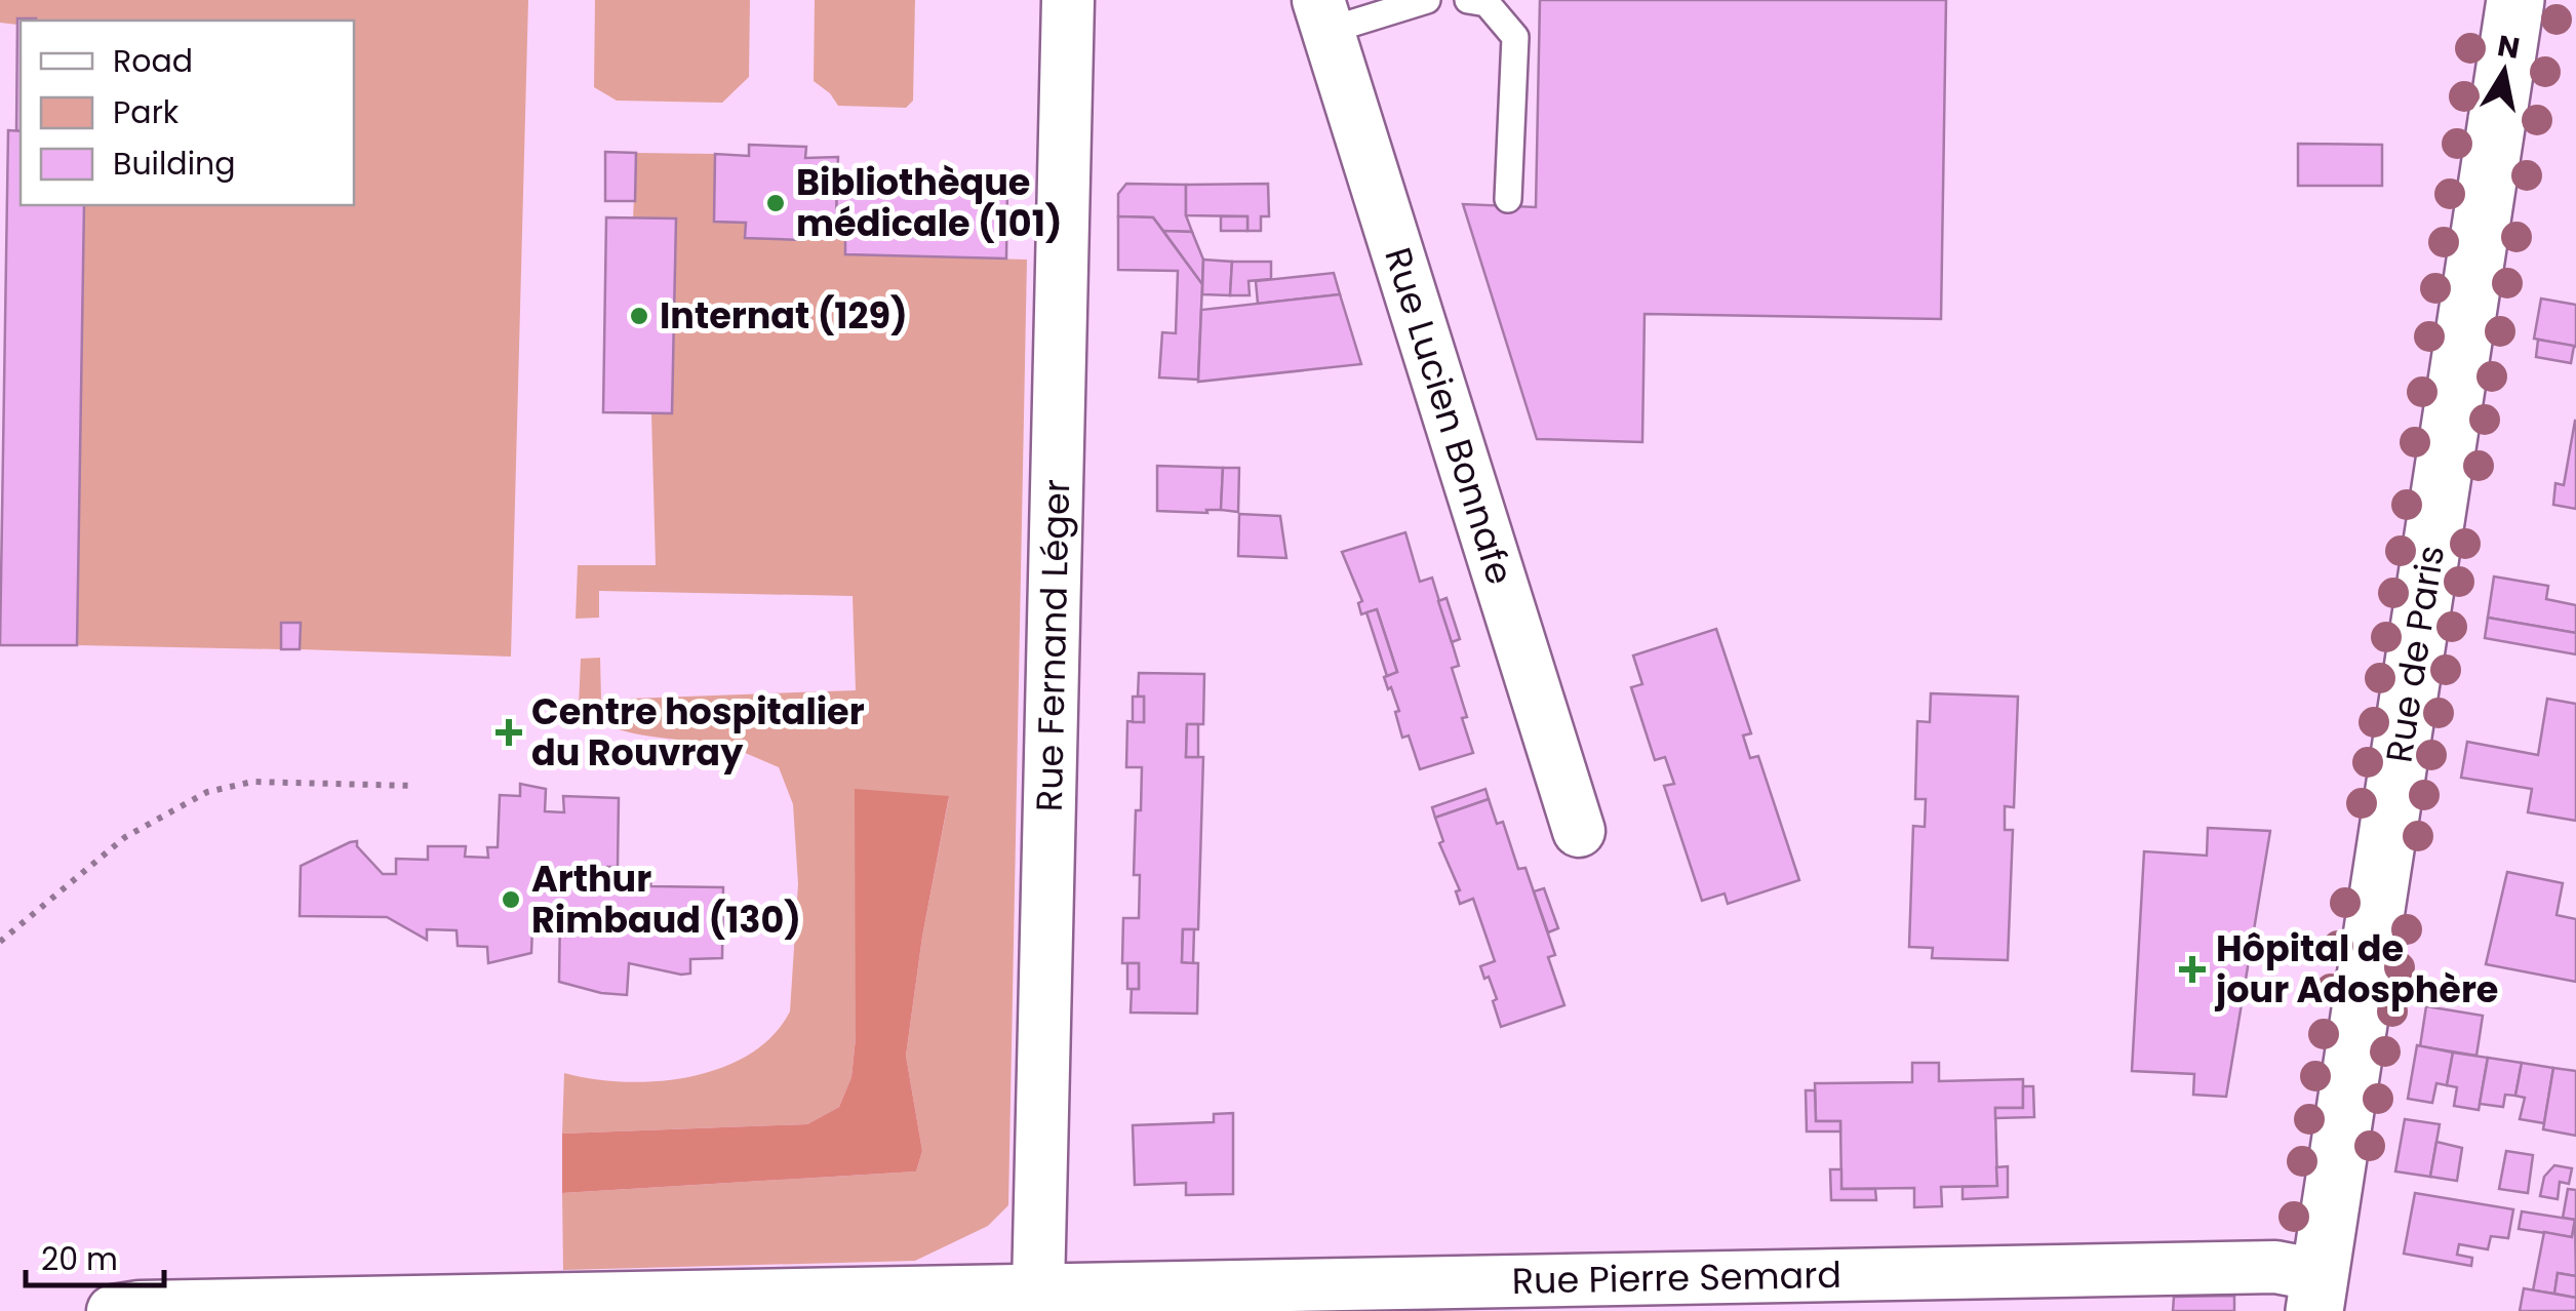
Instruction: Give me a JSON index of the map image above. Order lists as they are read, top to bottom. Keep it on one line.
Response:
{"streets":{"main road":["Rue de Paris"],"street":["Rue Lucien Bonnafe","Rue Fernand Léger","Rue Pierre Semard"]},"crossings":[["Rue Fernand Léger","Rue Pierre Semard"],["Rue de Paris","Rue Pierre Semard"]],"places":{"other":["Bibliothèque médicale (101)","Internat (129)","Arthur Rimbaud (130)"],"health":["Centre hospitalier du Rouvray","Hôpital de jour Adosphère"]},"legend":["Road","Park","Building"],"scale_bar":"20 m","north":"top"}
